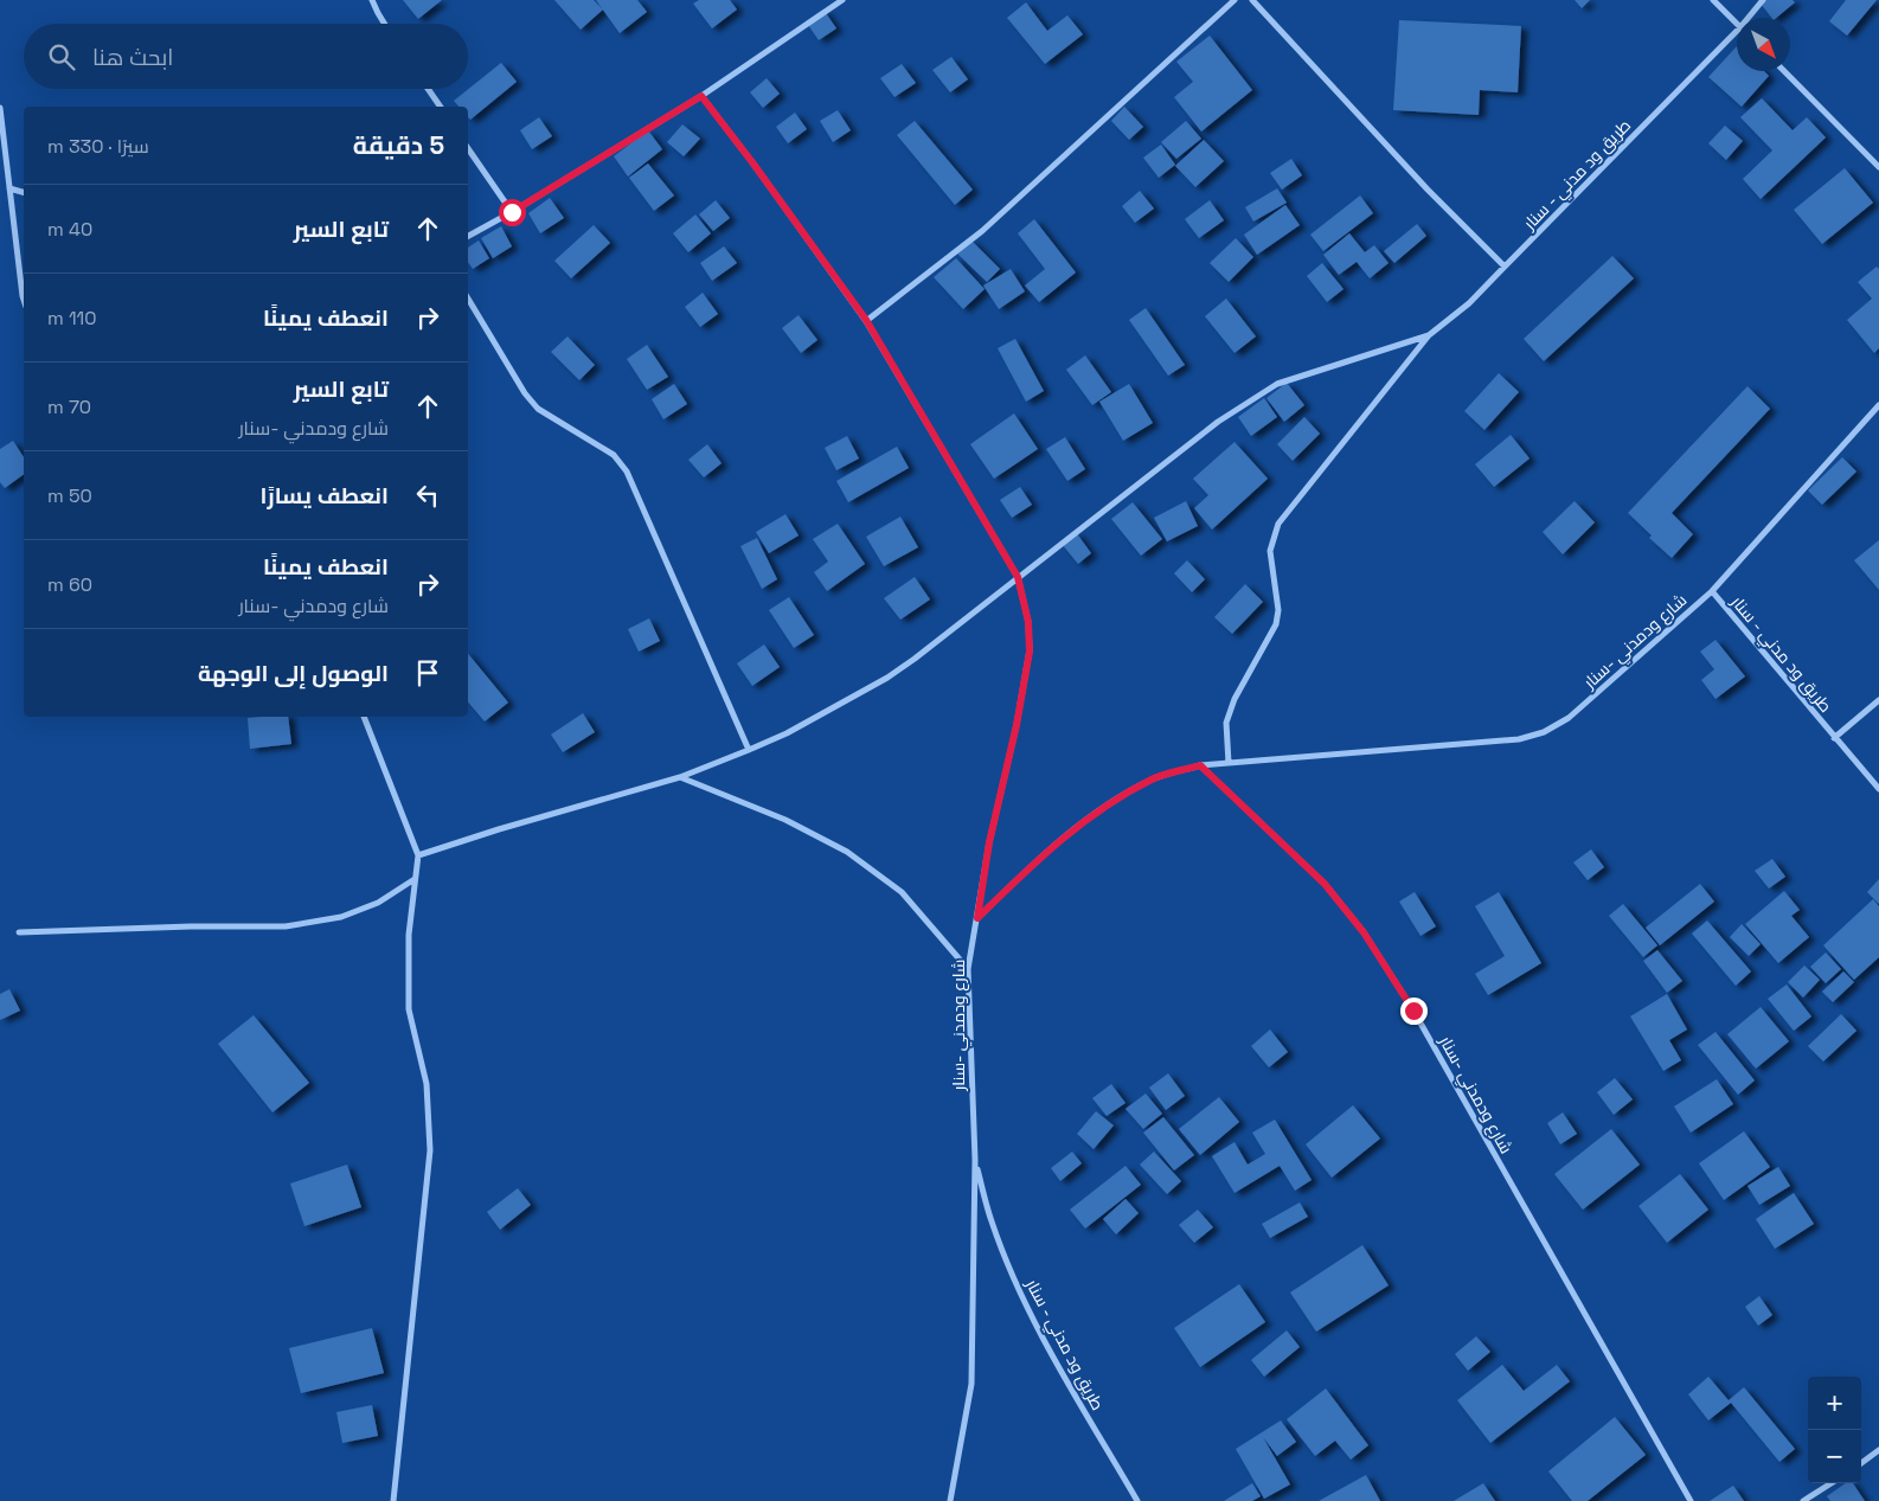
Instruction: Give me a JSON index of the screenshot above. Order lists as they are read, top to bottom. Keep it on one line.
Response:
{"streets":{"street":["طريق ود مدني - سنار","شارع ودمدني -سنار"]},"crossings":[["طريق ود مدني - سنار","شارع ودمدني -سنار"]],"north":"bottom right","page":{"search":"ابحث هنا","heading":["5 دقيقة","سيرًا · 330 m"],"list":[["تابع السير","40 m"],["انعطف يمينًا","110 m"],["تابع السير","شارع ودمدني -سنار","70 m"],["انعطف يسارًا","50 m"],["انعطف يمينًا","شارع ودمدني -سنار","60 m"],"الوصول إلى الوجهة"],"map_buttons":["+","−"]}}
